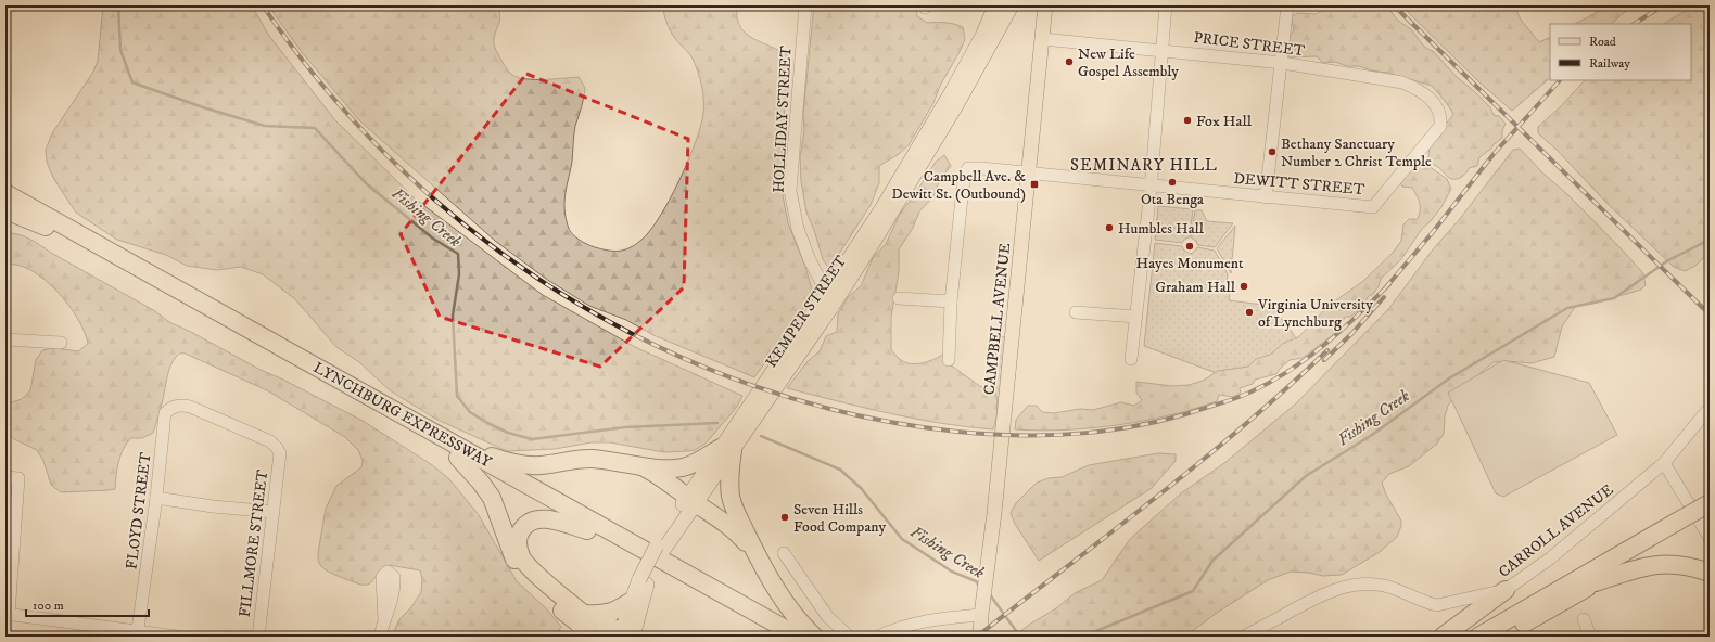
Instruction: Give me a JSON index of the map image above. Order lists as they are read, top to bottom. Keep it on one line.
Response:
{"streets":{"highway":["LYNCHBURG EXPRESSWAY"],"main road":["KEMPER STREET","CAMPBELL AVENUE"],"street":["PRICE STREET","HOLLIDAY STREET","DEWITT STREET","FLOYD STREET","CARROLL AVENUE","FILLMORE STREET"]},"crossings":[["PRICE STREET","DEWITT STREET"],["PRICE STREET","CAMPBELL AVENUE"],["HOLLIDAY STREET","KEMPER STREET"],["DEWITT STREET","CAMPBELL AVENUE"],["FLOYD STREET","FILLMORE STREET"]],"districts":["SEMINARY HILL"],"water":["Fishing Creek"],"places":{"other":["New Life Gospel Assembly","Fox Hall","Bethany Sanctuary Number 2 Christ Temple","Ota Benga","Humbles Hall","Hayes Monument","Graham Hall","Virginia University of Lynchburg","Seven Hills Food Company"],"transit":["Campbell Ave. & Dewitt St. (Outbound)"]},"legend":["Road","Railway"],"scale_bar":"100 m"}
